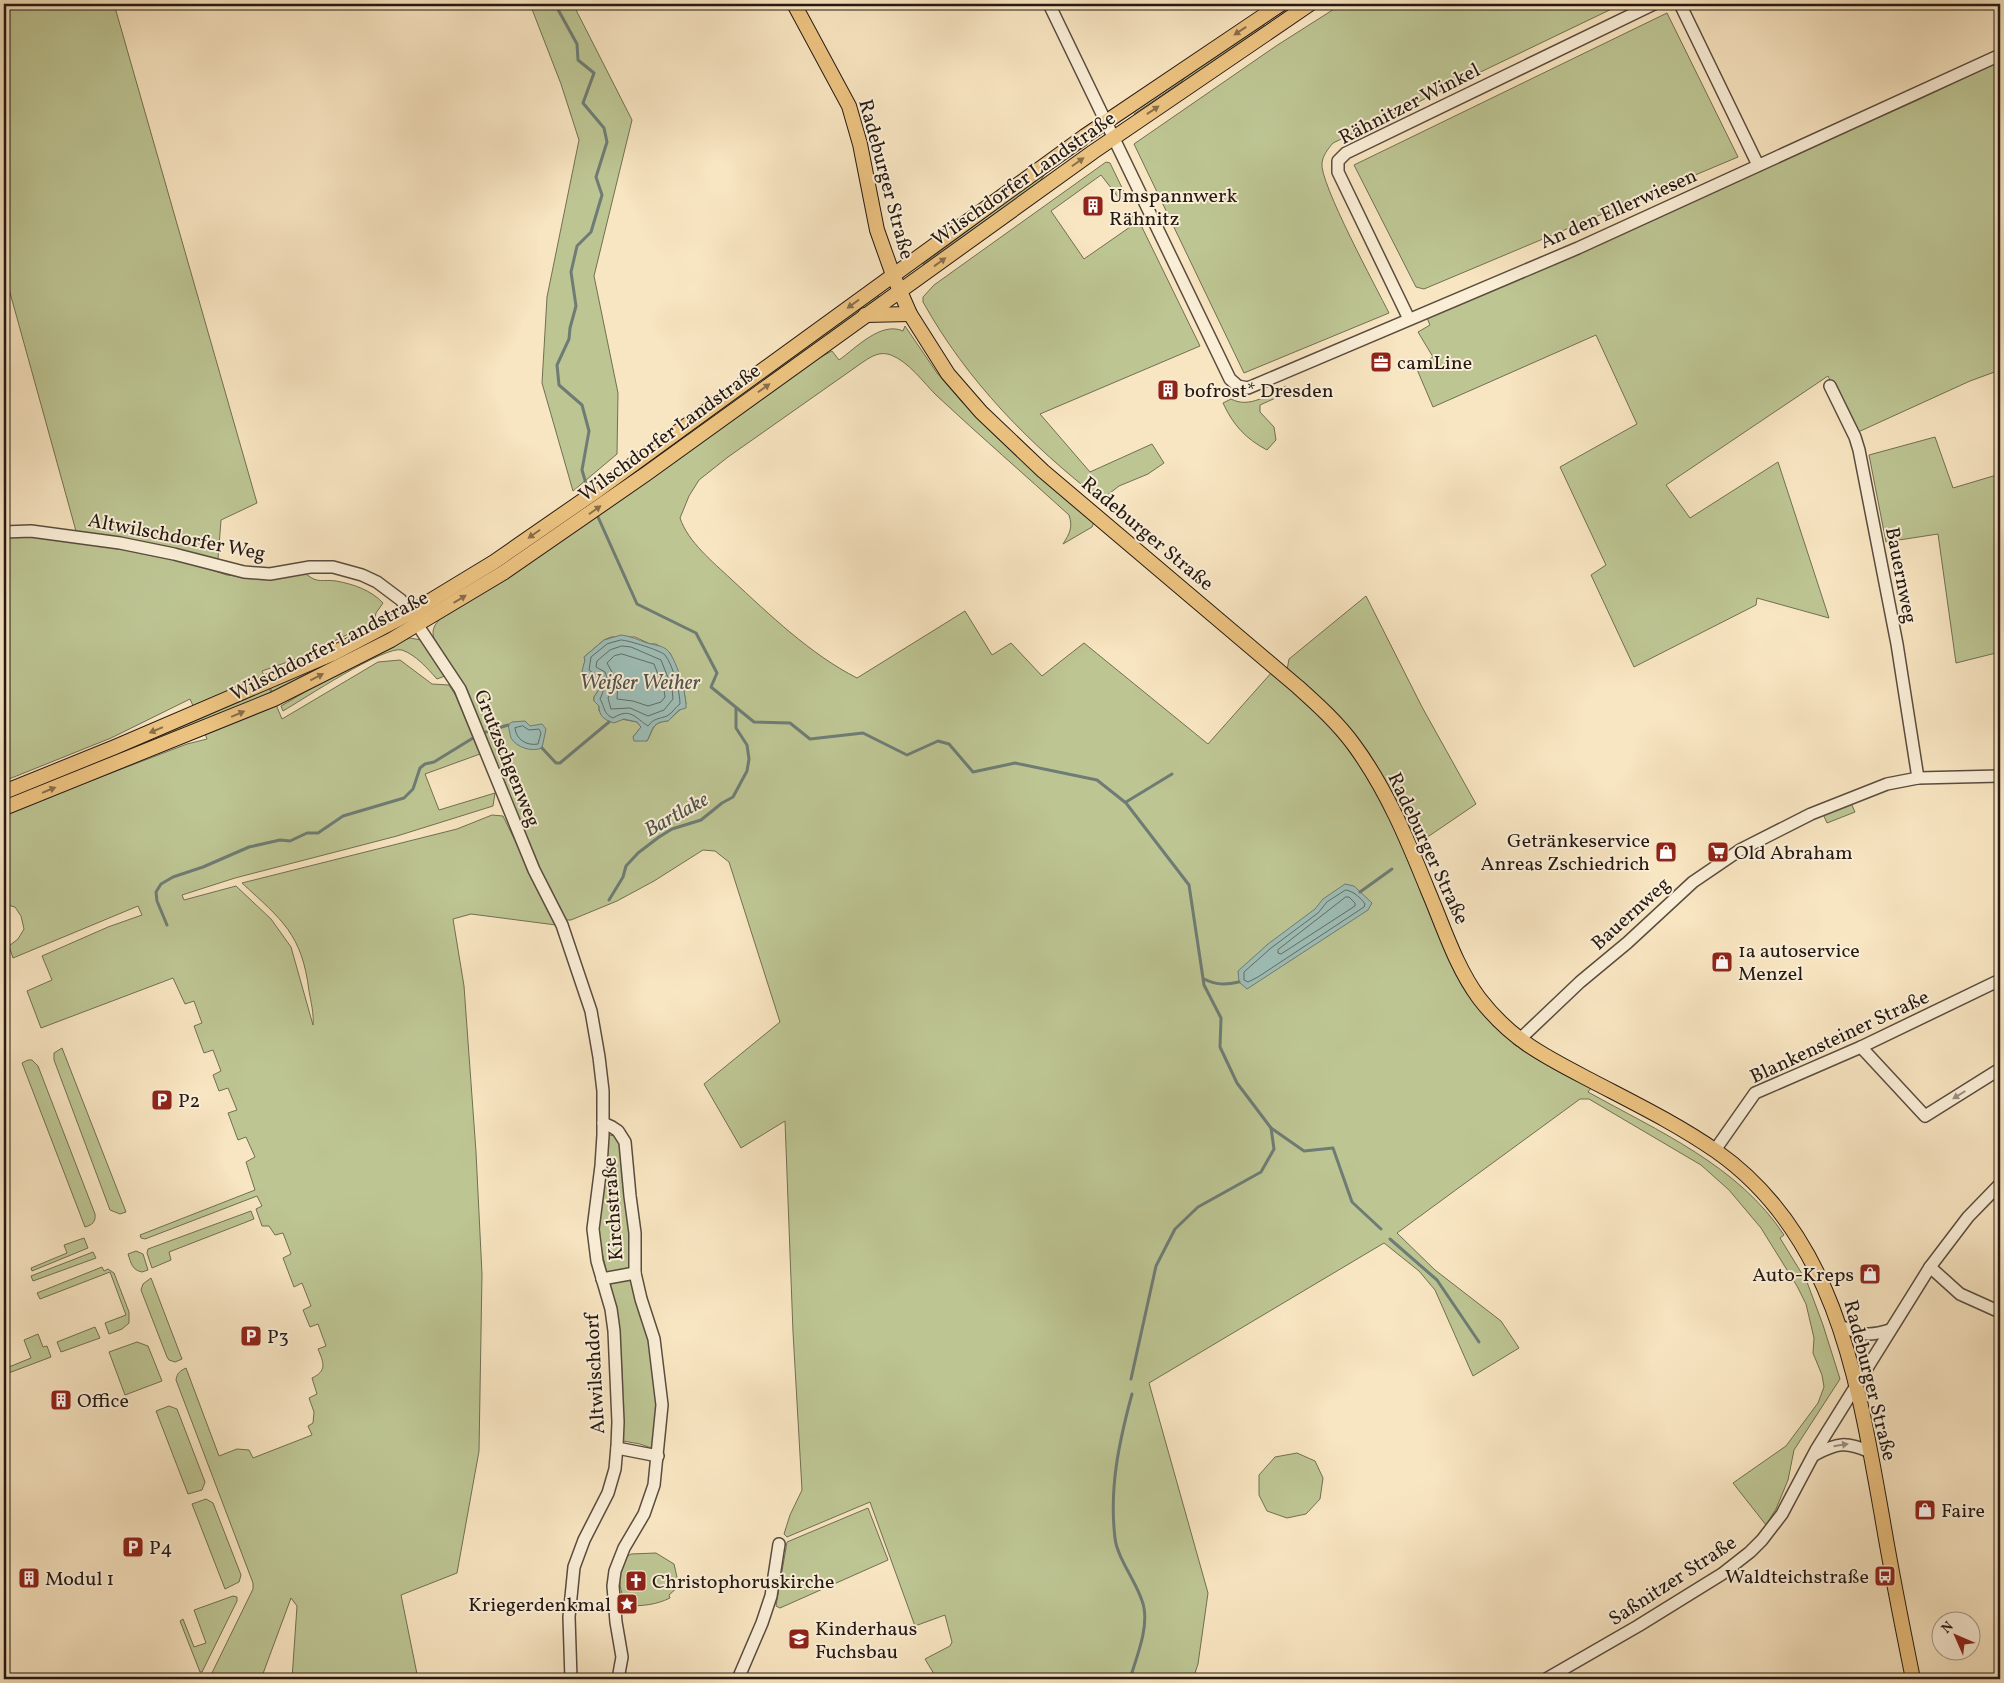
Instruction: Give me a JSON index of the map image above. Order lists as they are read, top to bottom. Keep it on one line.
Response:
{"streets":{"main road":["Wilschdorfer Landstraße","Radeburger Straße"],"street":["Rähnitzer Winkel","An den Ellerwiesen","Altwilschdorfer Weg","Bauernweg","Grutzschgenweg","Blankensteiner Straße","Kirchstraße","Altwilschdorf","Saßnitzer Straße"]},"crossings":[["Rähnitzer Winkel","An den Ellerwiesen"],["Wilschdorfer Landstraße","Radeburger Straße"],["Wilschdorfer Landstraße","An den Ellerwiesen"],["Wilschdorfer Landstraße","Altwilschdorfer Weg"],["Wilschdorfer Landstraße","Grutzschgenweg"],["Radeburger Straße","Bauernweg"],["Radeburger Straße","Blankensteiner Straße"],["Radeburger Straße","Saßnitzer Straße"],["Altwilschdorfer Weg","Grutzschgenweg"],["Grutzschgenweg","Altwilschdorf"],["Kirchstraße","Altwilschdorf"]],"water":["Weißer Weiher","Bartlake"],"places":{"building":["Umspannwerk Rähnitz","bofrost* Dresden","Office","Modul 1"],"office":["camLine"],"shop":["Getränkeservice Anreas Zschiedrich","1a autoservice Menzel","Auto-Kreps","Faire"],"supermarket":["Old Abraham"],"parking":["P2","P3","P4"],"bus stop":["Waldteichstraße"],"church":["Christophoruskirche"],"place":["Kriegerdenkmal"],"school or university":["Kinderhaus Fuchsbau"]},"north":"top left"}
